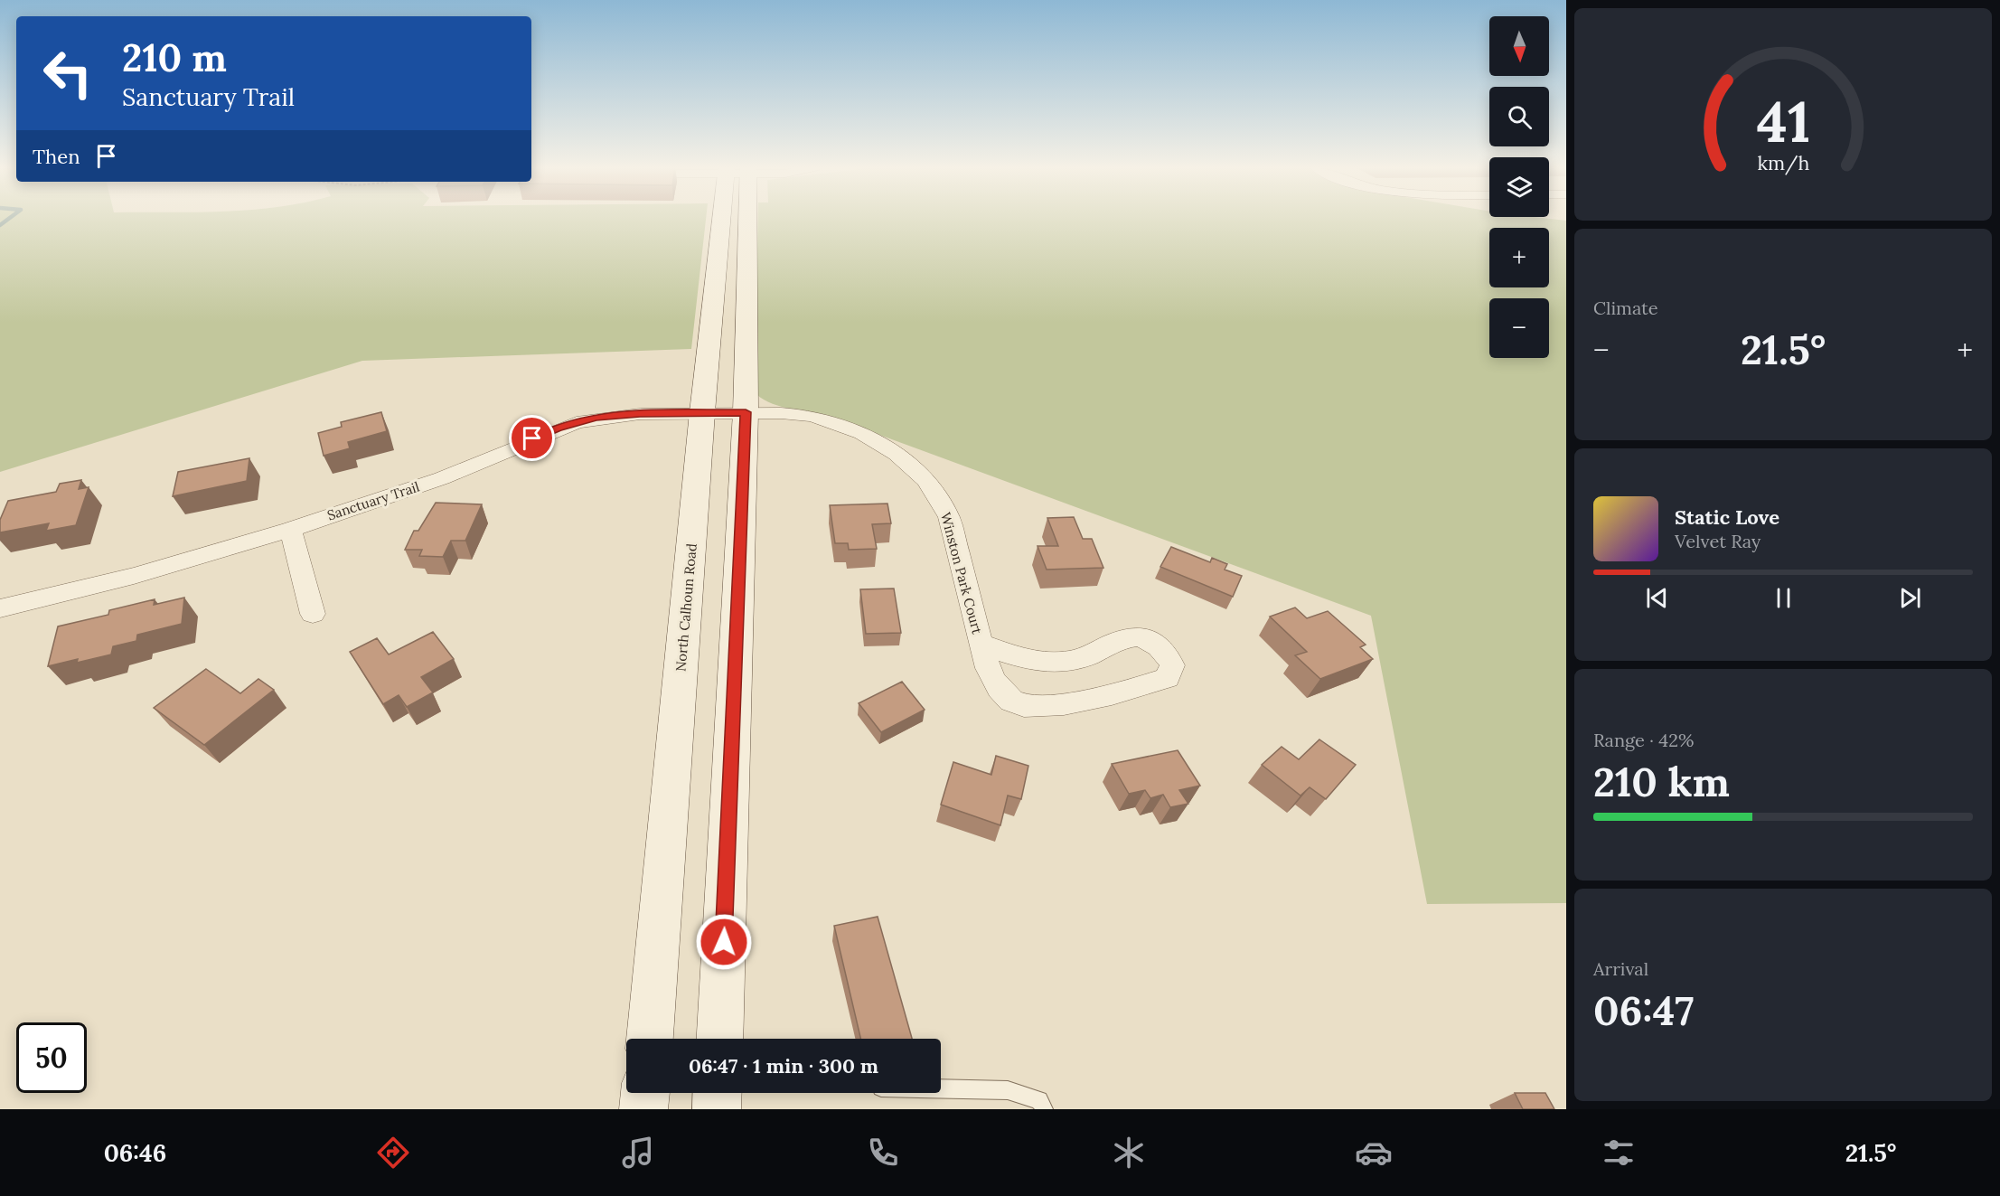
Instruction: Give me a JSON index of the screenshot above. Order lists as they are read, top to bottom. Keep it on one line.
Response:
{"streets":{"main road":["North Calhoun Road"],"street":["Sanctuary Trail","Winston Park Court"]},"crossings":[["Sanctuary Trail","Winston Park Court"],["Sanctuary Trail","North Calhoun Road"]],"north":"bottom","page":{"map_buttons":["+","−"],"turn":["210 m","Sanctuary Trail"],"then":"Then","tile":["Climate",["Range · 42%","210 km"],["Arrival","06:47"]],"heat":["−","21.5°","+"],"song":["Static Love","Velvet Ray"],"limit":"50","trip":"06:47 · 1 min · 300 m","tabs":["06:46","21.5°"],"gauge":["41","km/h"]}}
